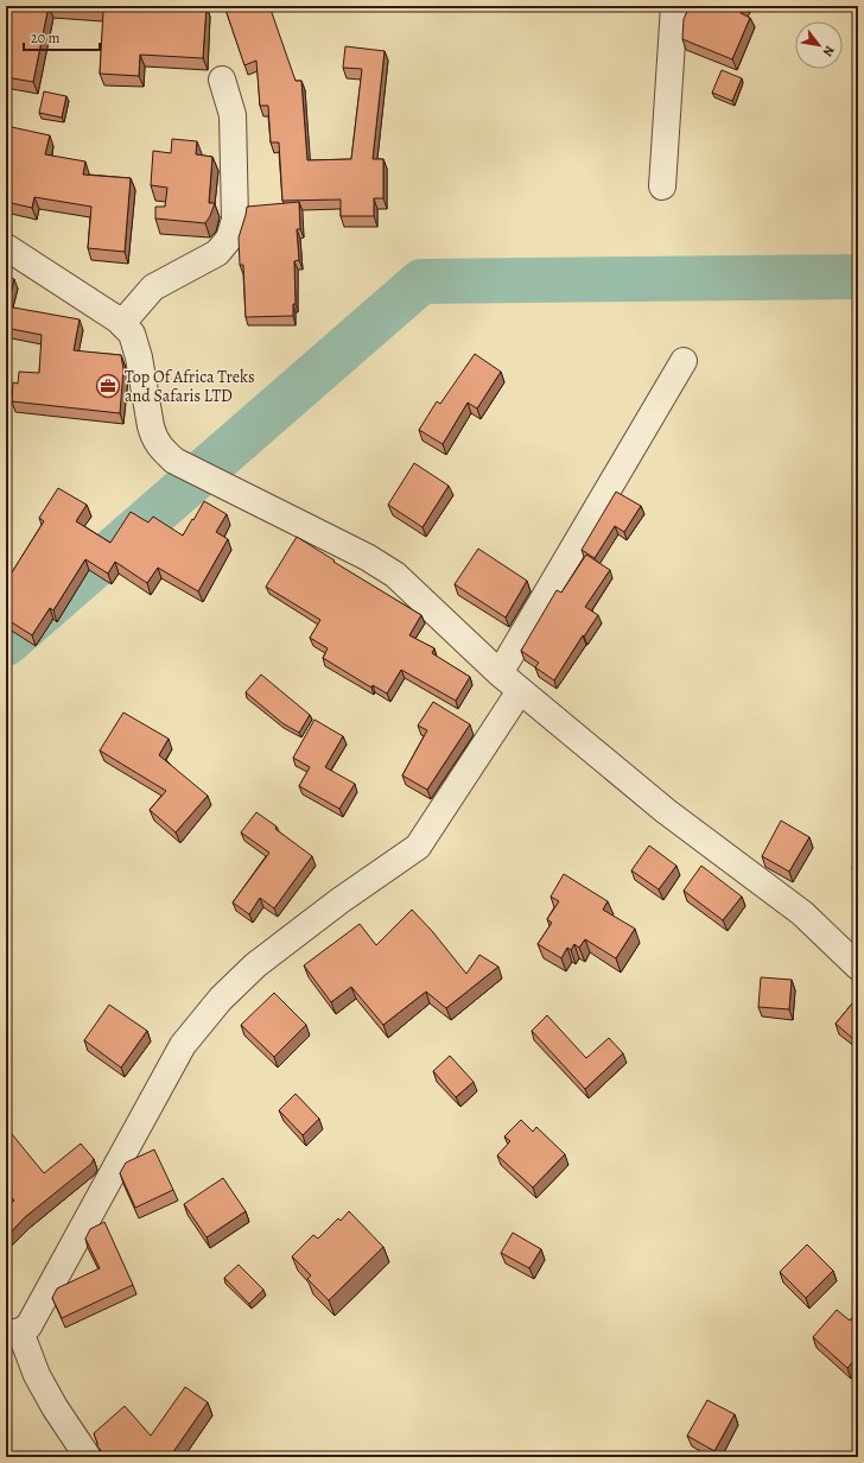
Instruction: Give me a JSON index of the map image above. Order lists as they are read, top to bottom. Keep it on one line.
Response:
{"places":{"office":["Top Of Africa Treks and Safaris LTD"]},"scale_bar":"20 m","north":"bottom right"}
